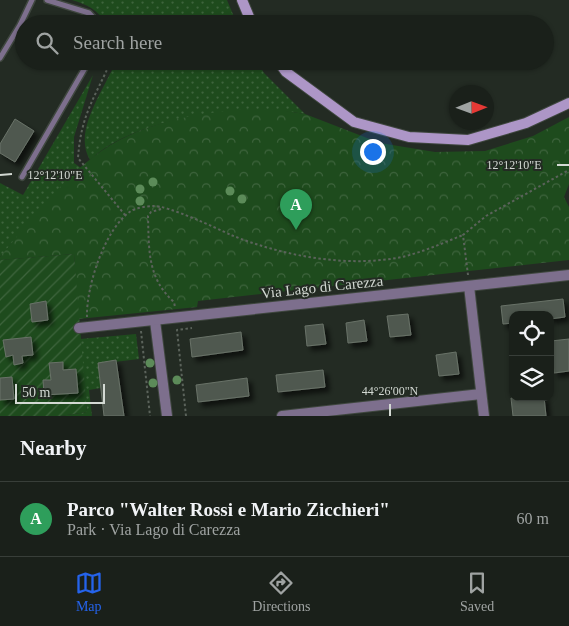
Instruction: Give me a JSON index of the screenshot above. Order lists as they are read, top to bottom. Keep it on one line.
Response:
{"streets":{"street":["Via Lago di Carezza"]},"scale_bar":"50 m","north":"right","page":{"search":"Search here","pins":"A","scale":"50 m","heading":"Nearby","list":[{"mark":"A","name":"Parco \"Walter Rossi e Mario Zicchieri\"","note":"Park · Via Lago di Carezza","value":"60 m"}],"nav":["Map","Directions","Saved"]},"coordinates":["12°12'10\"E","44°26'00\"N"]}
